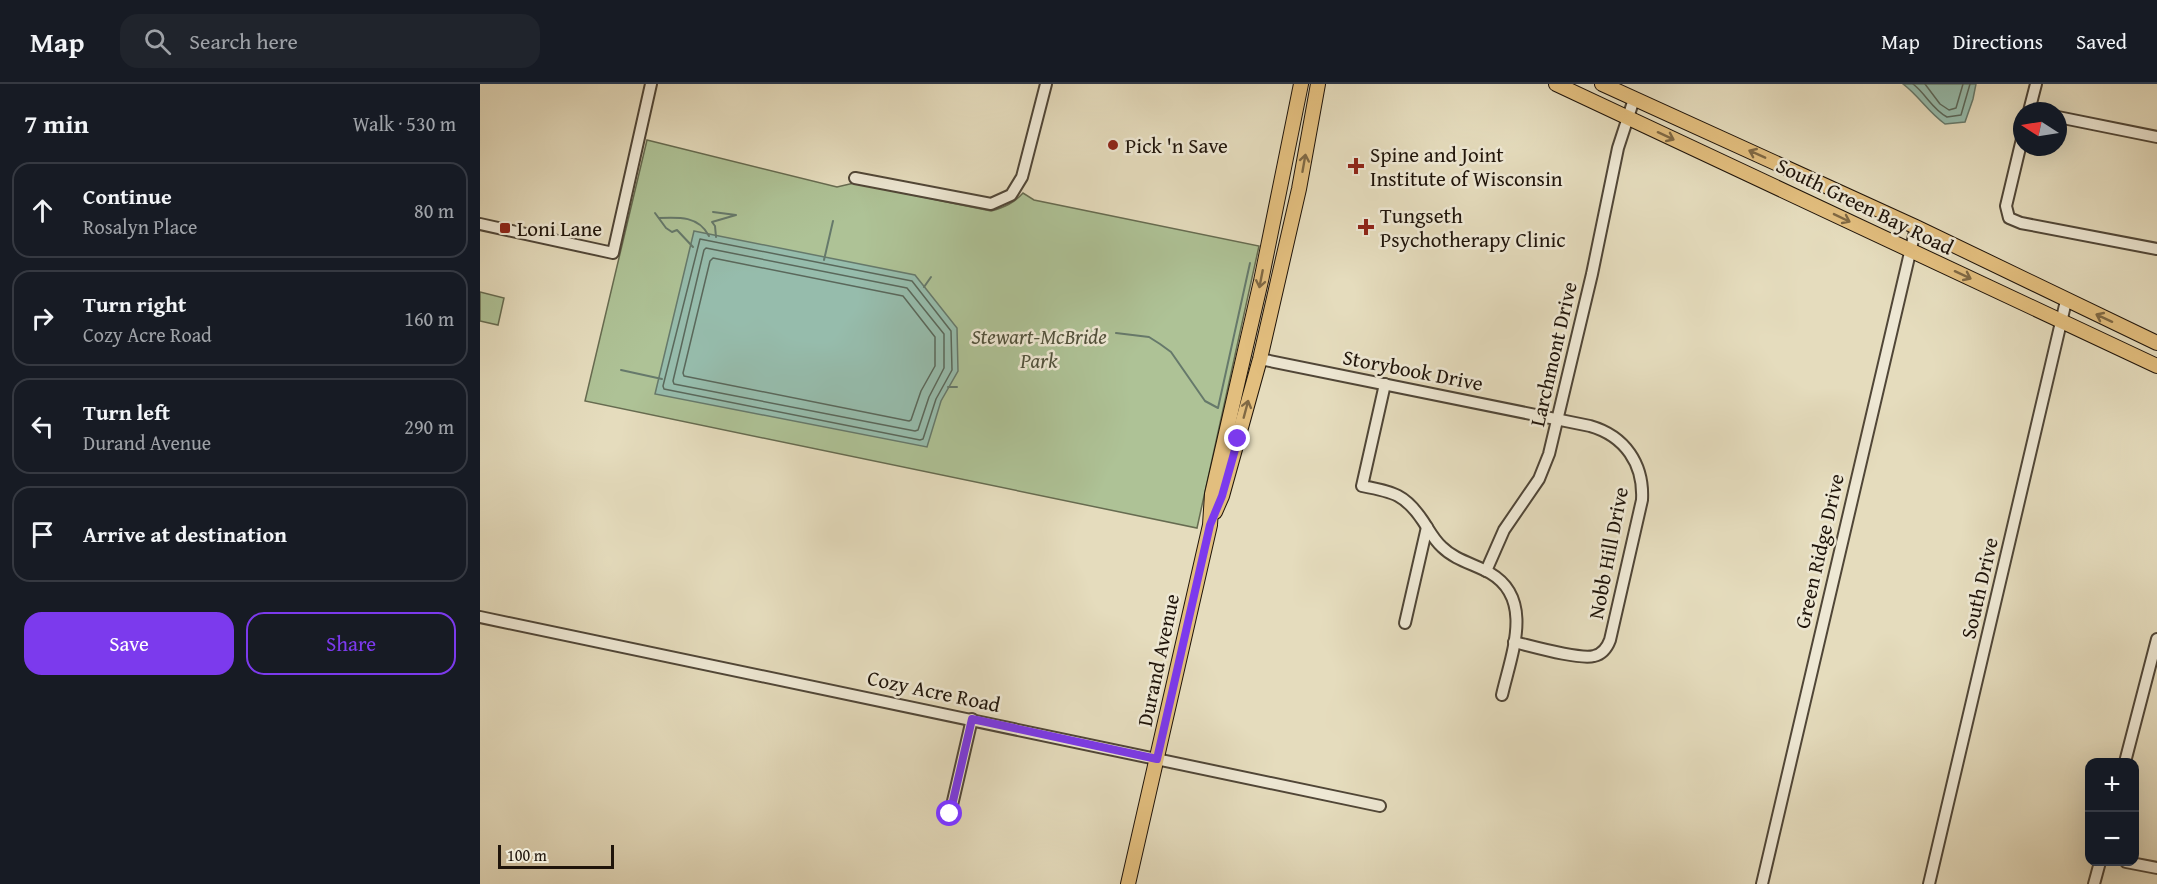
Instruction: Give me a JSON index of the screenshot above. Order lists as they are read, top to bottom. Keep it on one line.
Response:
{"streets":{"main road":["South Green Bay Road","Durand Avenue"],"street":["Larchmont Drive","Storybook Drive","Green Ridge Drive","Nobb Hill Drive","South Drive","Cozy Acre Road"]},"crossings":[["South Green Bay Road","Larchmont Drive"],["South Green Bay Road","Green Ridge Drive"],["South Green Bay Road","South Drive"],["Larchmont Drive","Storybook Drive"],["Larchmont Drive","Nobb Hill Drive"],["Storybook Drive","Nobb Hill Drive"],["Storybook Drive","Durand Avenue"],["Durand Avenue","Cozy Acre Road"]],"parks":["Stewart-McBride Park"],"places":{"other":["Pick 'n Save"],"health":["Spine and Joint Institute of Wisconsin","Tungseth Psychotherapy Clinic"],"transit":["Loni Lane"]},"scale_bar":"100 m","north":"left","page":{"header":"Map","search":"Search here","nav":["Map","Directions","Saved"],"heading":["7 min","Walk · 530 m"],"list":[["Continue","Rosalyn Place","80 m"],["Turn right","Cozy Acre Road","160 m"],["Turn left","Durand Avenue","290 m"],"Arrive at destination"],"buttons":["Save","Share"],"map_buttons":["+","−"],"scale":"100 m"}}
